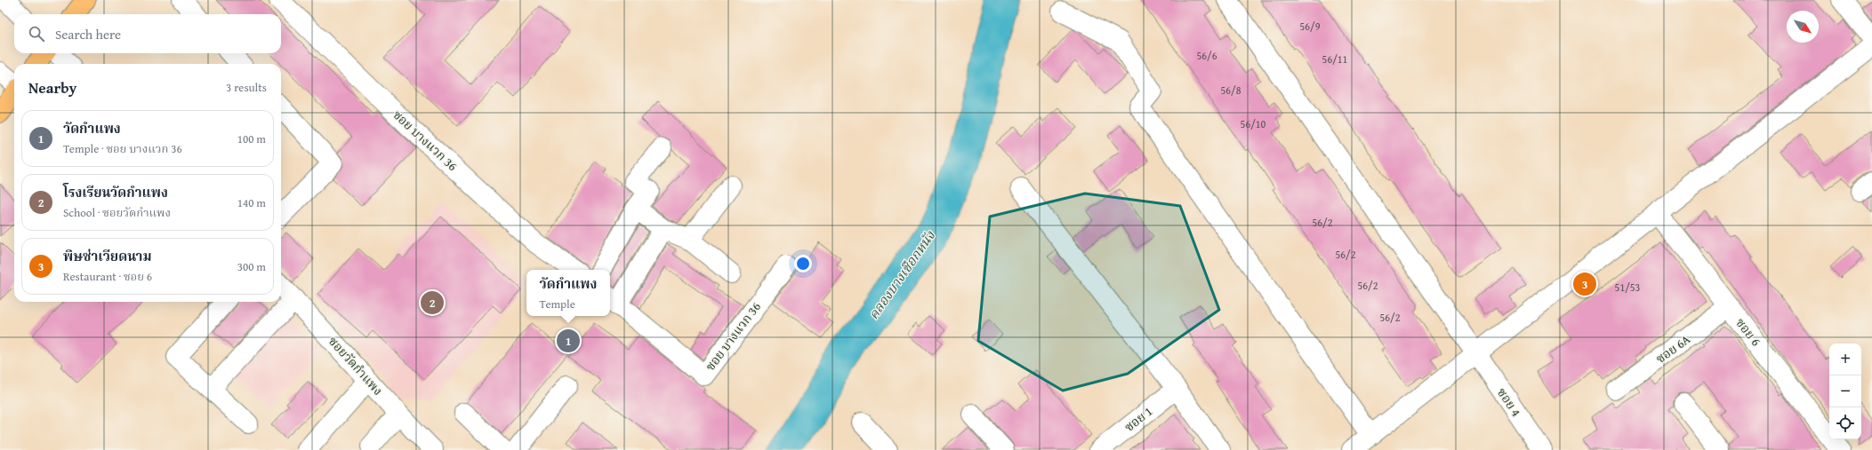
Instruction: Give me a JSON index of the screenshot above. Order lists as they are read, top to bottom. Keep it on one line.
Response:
{"streets":{"street":["ซอย บางแวก 36","ซอย 6","ซอย 6A","ซอยวัดกำแพง","ซอย 4","ซอย 1"]},"crossings":[["ซอย 6","ซอย 6A"]],"water":["คลองบางเชือกหนัง"],"house_numbers":["56/9","56/6","56/11","56/8","56/10","56/2","56/2","56/2","51/53","56/2"],"north":"bottom right","page":{"search":"Search here","heading":["Nearby","3 results"],"list":[{"mark":"1","name":"วัดกำแพง","note":"Temple · ซอย บางแวก 36","value":"100 m"},{"mark":"2","name":"โรงเรียนวัดกำแพง","note":"School · ซอยวัดกำแพง","value":"140 m"},{"mark":"3","name":"พิษซ่าเวียดนาม","note":"Restaurant · ซอย 6","value":"300 m"}],"popup":["วัดกำแพง","Temple"],"pins":["3","2","1"],"map_buttons":["+","−"]}}
